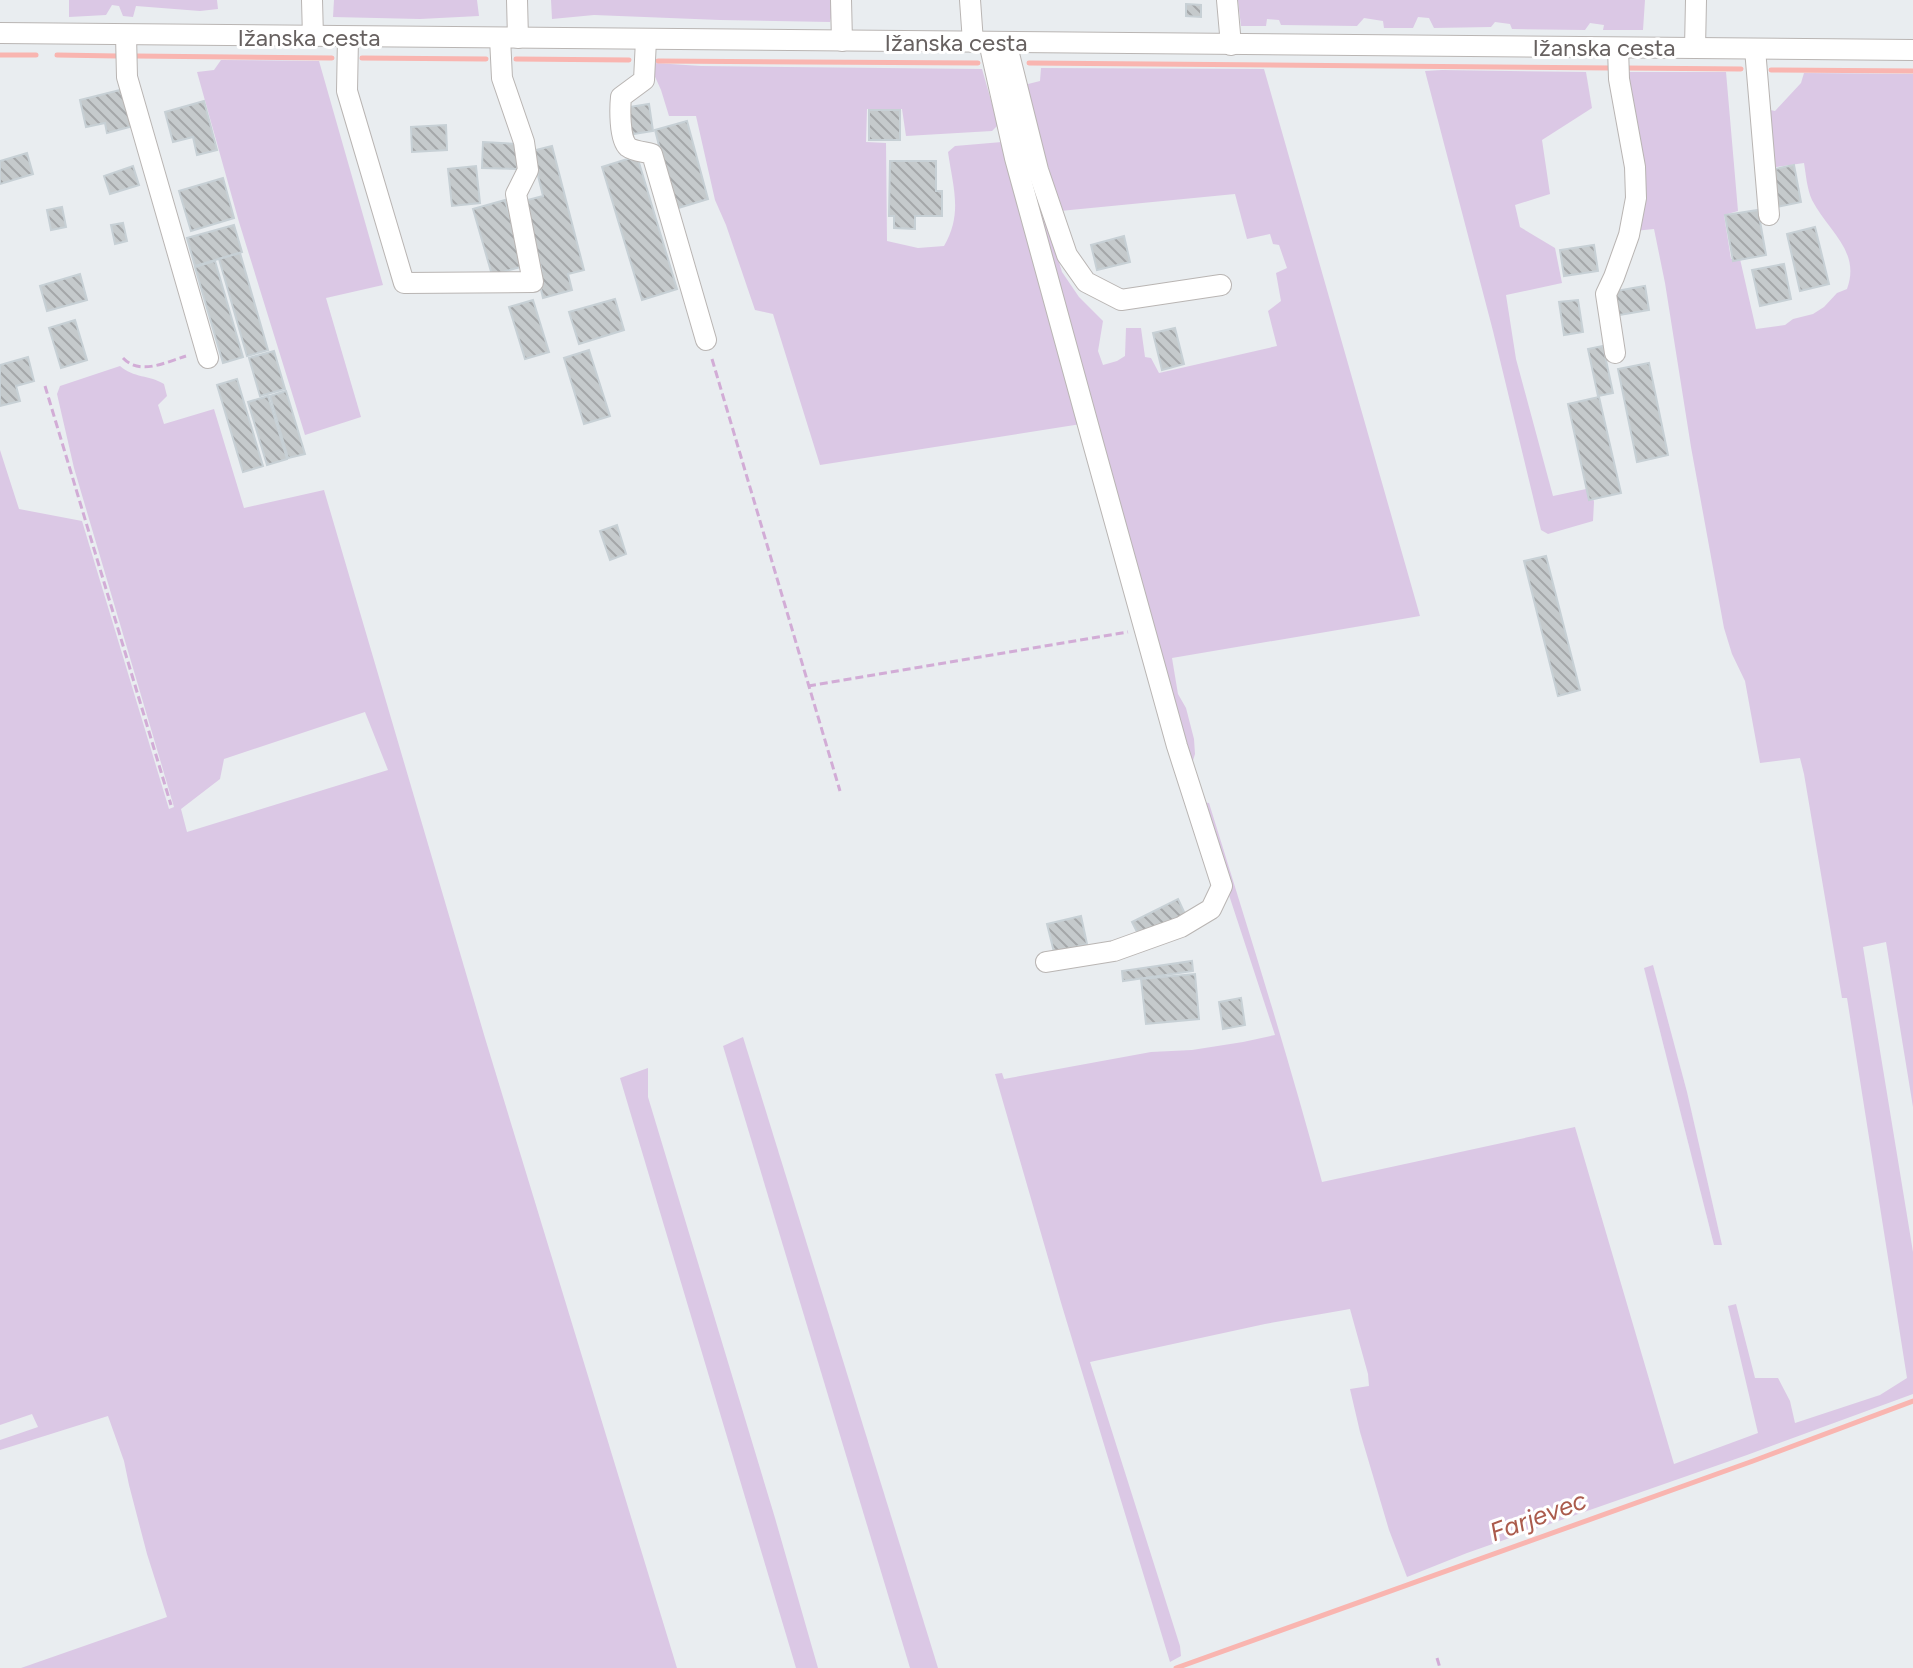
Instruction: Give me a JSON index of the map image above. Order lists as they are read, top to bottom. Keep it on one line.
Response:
{"streets":{"street":["Ižanska cesta"]},"water":["Farjevec"]}
